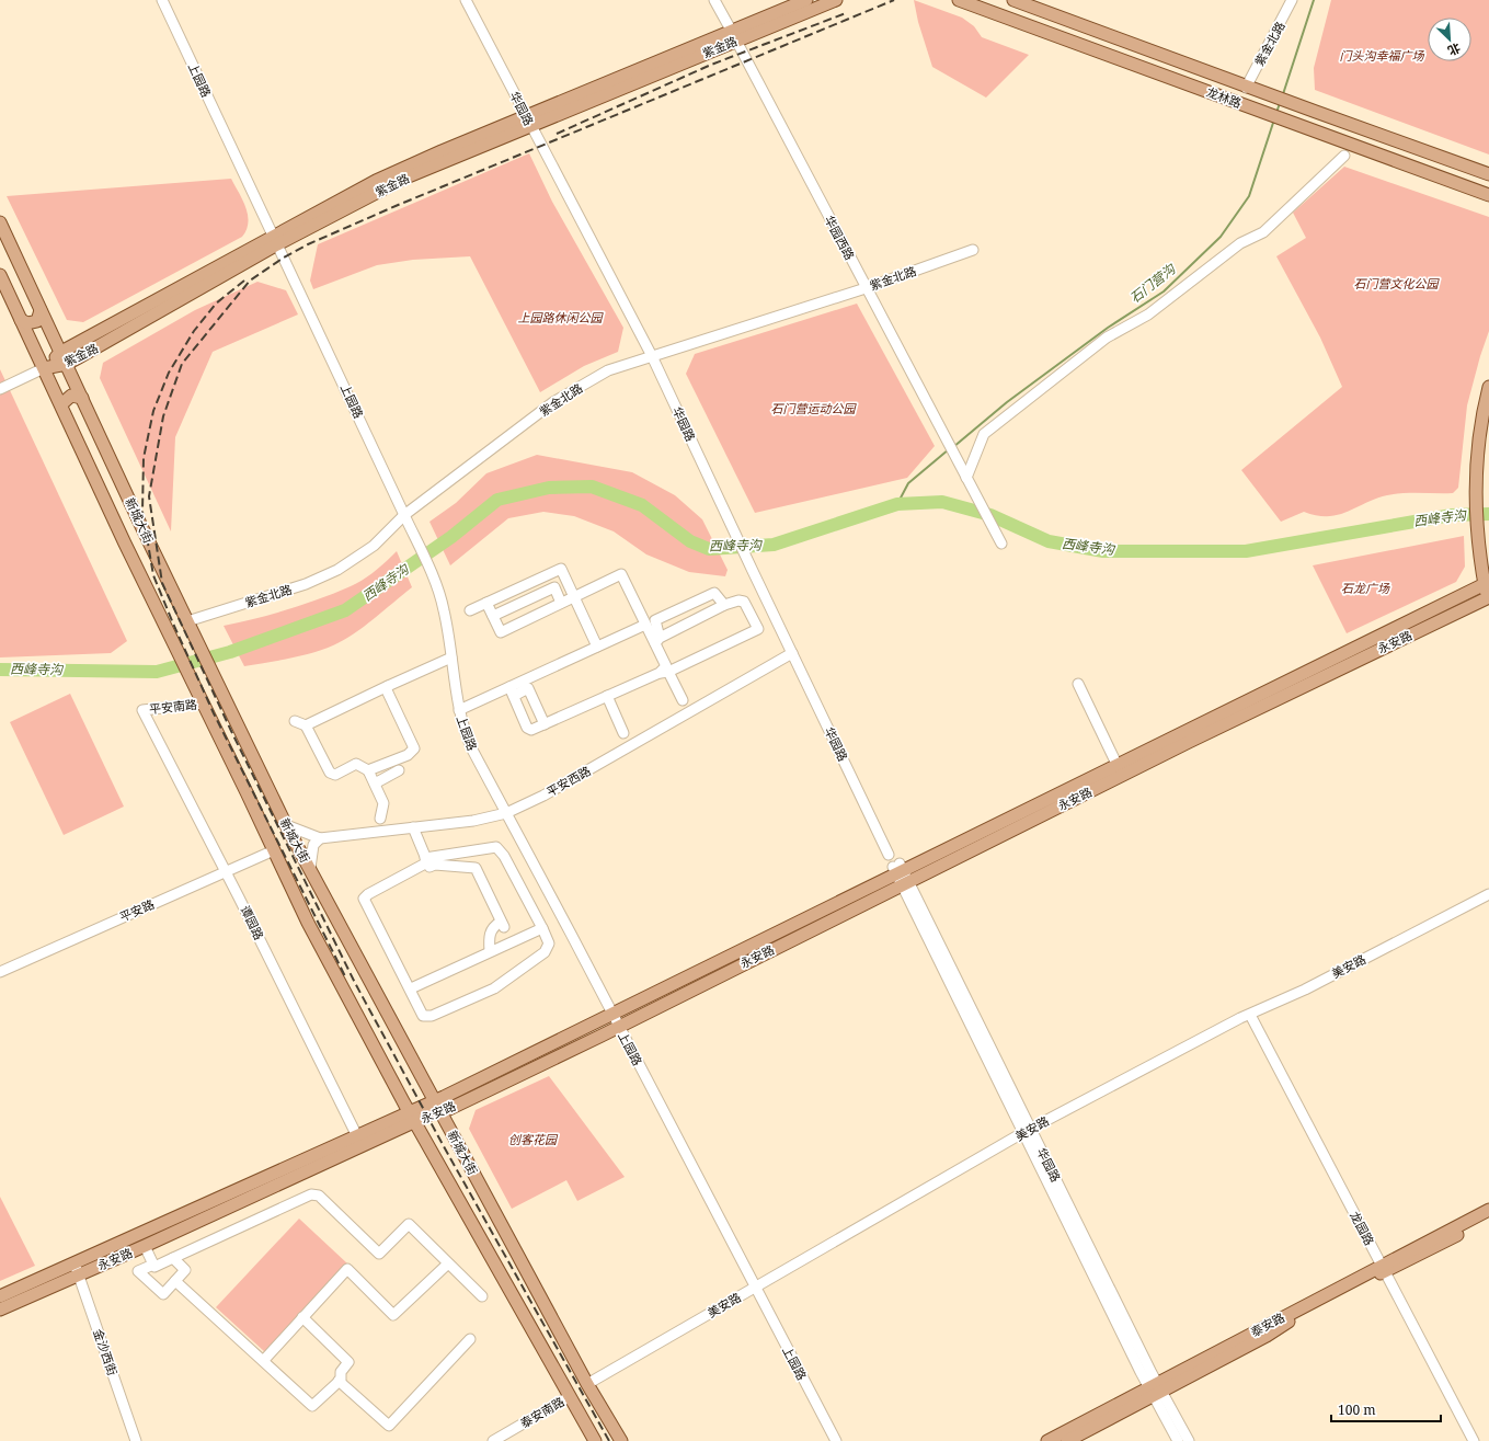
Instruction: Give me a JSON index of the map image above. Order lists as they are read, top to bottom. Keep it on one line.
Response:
{"streets":{"main road":["紫金路","龙林路","新城大街","永安路","泰安路"],"street":["紫金北路","上园路","华园路","华园西路","平安南路","平安西路","平安路","谭园路","美安路","龙园路","金沙西街","泰安南路"]},"crossings":[["紫金北路","上园路"],["紫金北路","龙林路"],["紫金北路","华园路"],["紫金北路","华园西路"],["紫金北路","新城大街"],["紫金路","上园路"],["紫金路","华园路"],["紫金路","华园西路"],["紫金路","新城大街"],["上园路","永安路"],["上园路","平安西路"],["上园路","美安路"],["华园路","永安路"],["华园路","平安西路"],["华园路","美安路"],["华园路","泰安路"],["新城大街","永安路"],["新城大街","平安南路"],["新城大街","平安路"],["新城大街","美安路"],["新城大街","泰安南路"],["永安路","谭园路"],["永安路","金沙西街"],["平安南路","谭园路"],["平安路","谭园路"],["美安路","龙园路"],["龙园路","泰安路"]],"water":["石门营沟","西峰寺沟"],"parks":["门头沟幸福广场","石门营文化公园","上园路休闲公园","石门营运动公园","石龙广场","创客花园"],"scale_bar":"100 m","north":"bottom right"}
